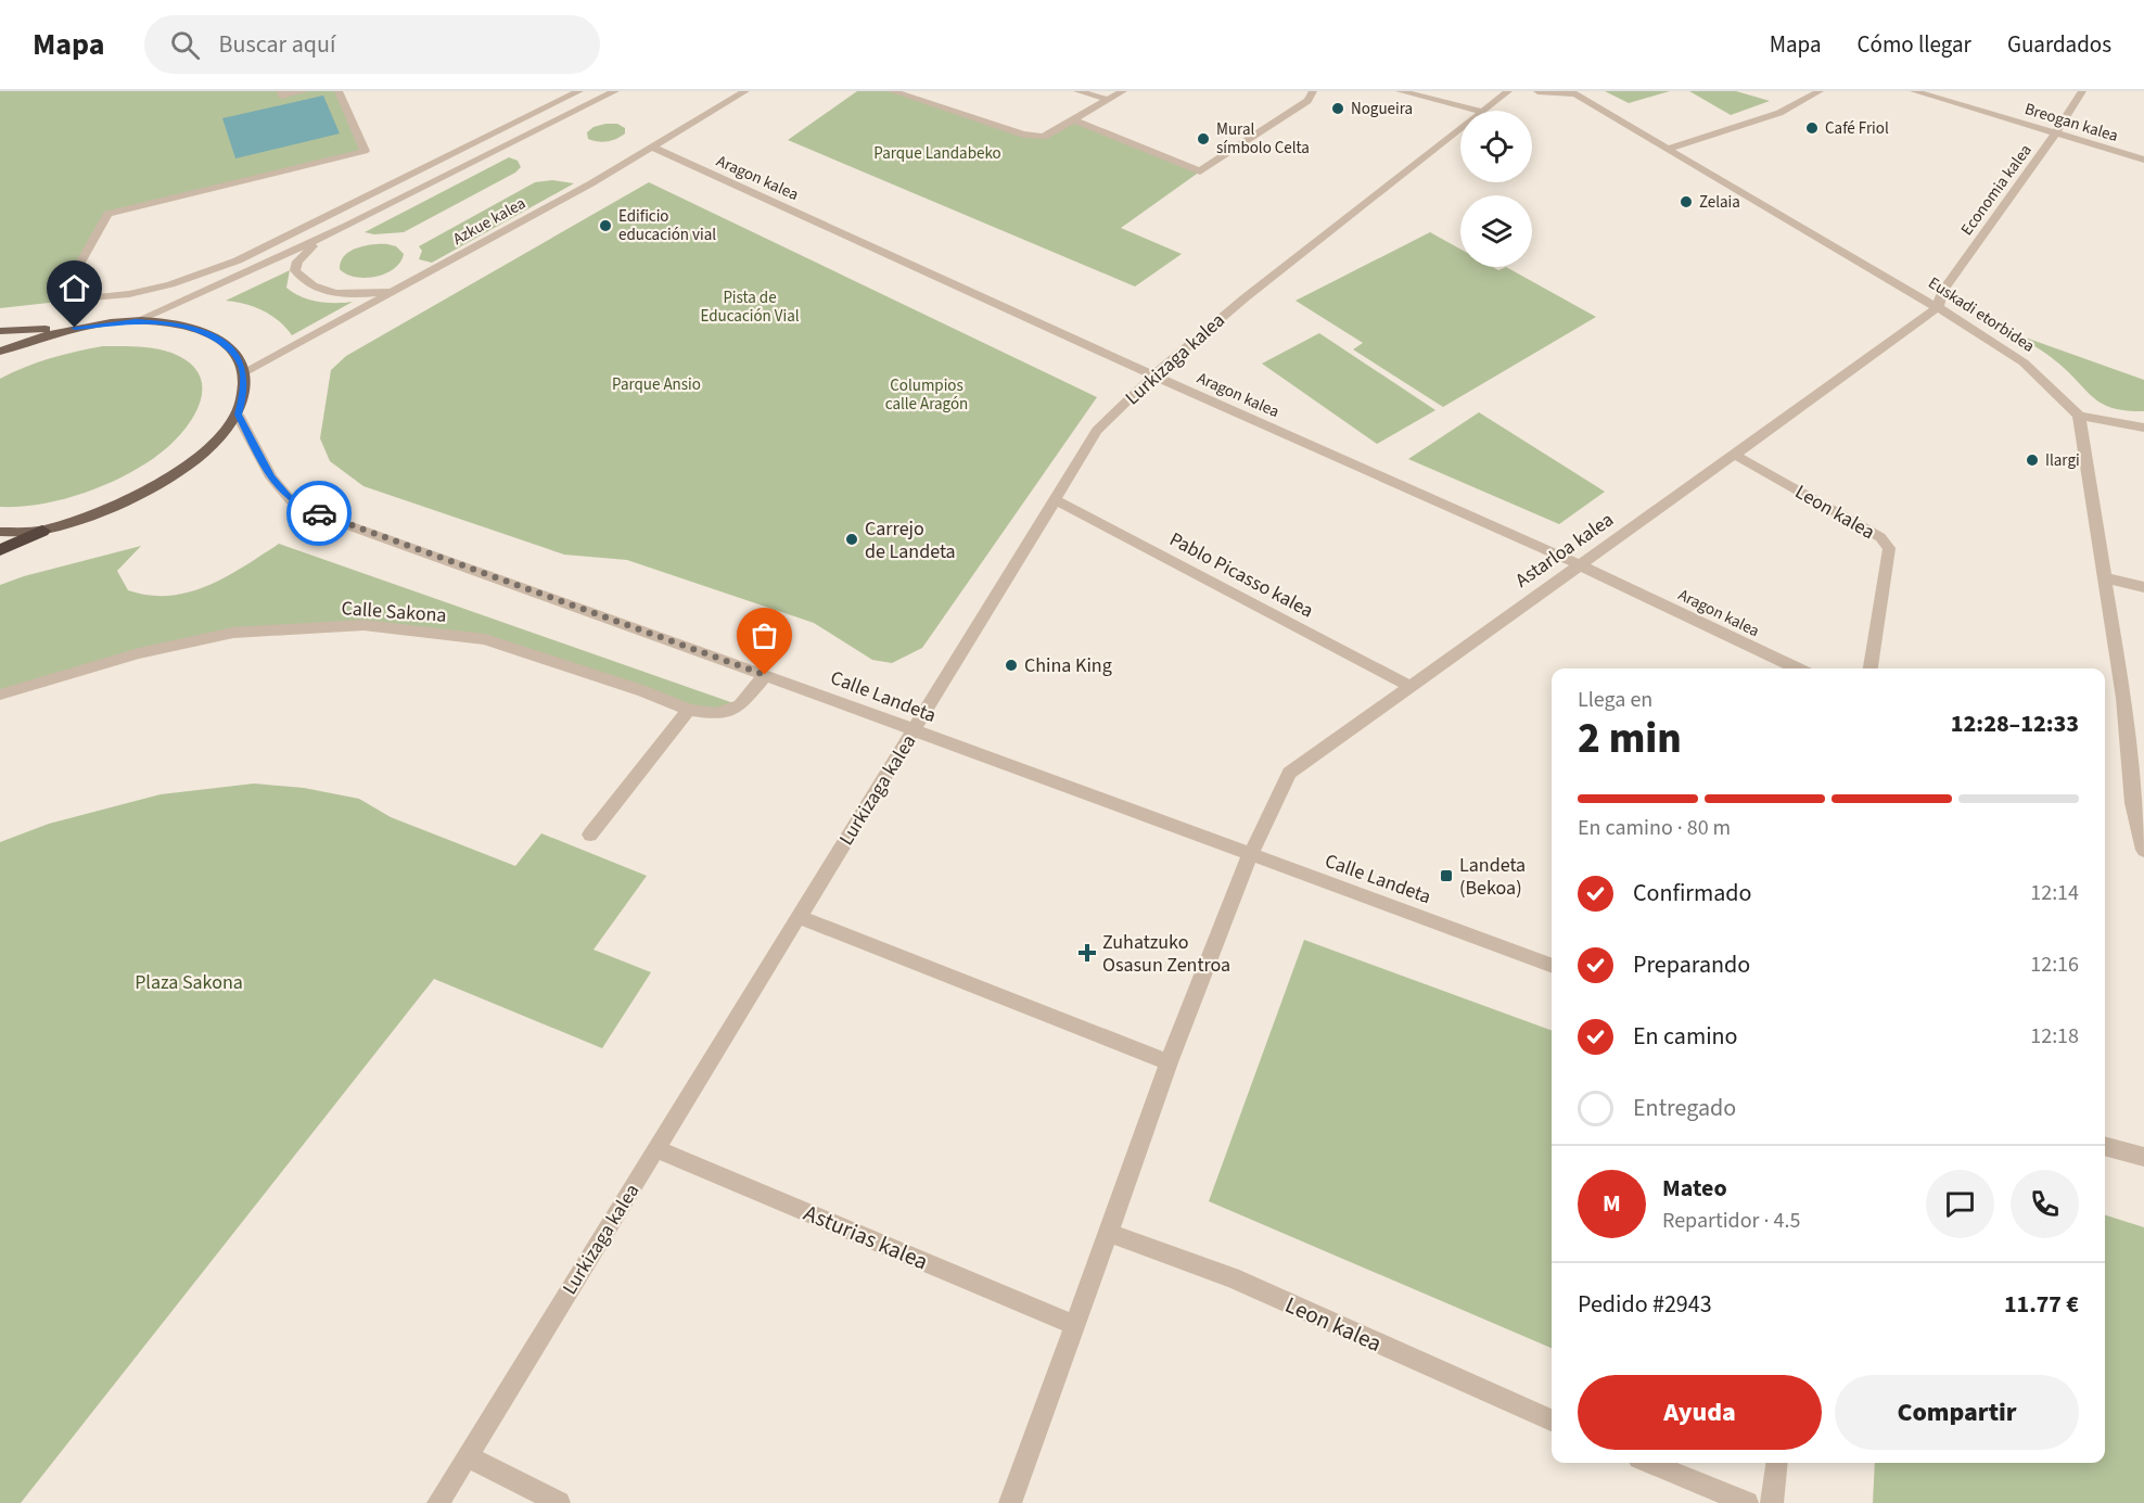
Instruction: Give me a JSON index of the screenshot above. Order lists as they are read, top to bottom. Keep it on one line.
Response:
{"streets":{"street":["Breogan kalea","Aragon kalea","Economia kalea","Azkue kalea","Euskadi etorbidea","Lurkizaga kalea","Leon kalea","Astarloa kalea","Pablo Picasso kalea","Calle Sakona","Calle Landeta","Asturias kalea"]},"crossings":[["Breogan kalea","Economia kalea"],["Aragon kalea","Azkue kalea"],["Aragon kalea","Lurkizaga kalea"],["Aragon kalea","Astarloa kalea"],["Economia kalea","Euskadi etorbidea"],["Economia kalea","Astarloa kalea"],["Euskadi etorbidea","Astarloa kalea"],["Lurkizaga kalea","Pablo Picasso kalea"],["Lurkizaga kalea","Calle Landeta"],["Lurkizaga kalea","Asturias kalea"],["Leon kalea","Astarloa kalea"],["Astarloa kalea","Pablo Picasso kalea"],["Astarloa kalea","Calle Landeta"],["Calle Sakona","Calle Landeta"]],"parks":["Parque Landabeko","Pista de Educación Vial","Parque Ansio","Columpios calle Aragón","Plaza Sakona"],"places":{"other":["Nogueira","Café Friol","Mural símbolo Celta","Zelaia","Edificio educación vial","Ilargi","Carrejo de Landeta","China King"],"transit":["Landeta (Bekoa)"],"health":["Zuhatzuko Osasun Zentroa"]},"page":{"header":"Mapa","search":"Buscar aquí","nav":["Mapa","Cómo llegar","Guardados"],"heading":["2 min","Llega en","12:28–12:33"],"panel":["Mateo","Repartidor · 4.5","Pedido #2943","11.77 €"],"bar":"En camino · 80 m","list":[["Confirmado","12:14"],["Preparando","12:16"],["En camino","12:18"],"Entregado"],"round":"M","buttons":["Ayuda","Compartir"]}}
